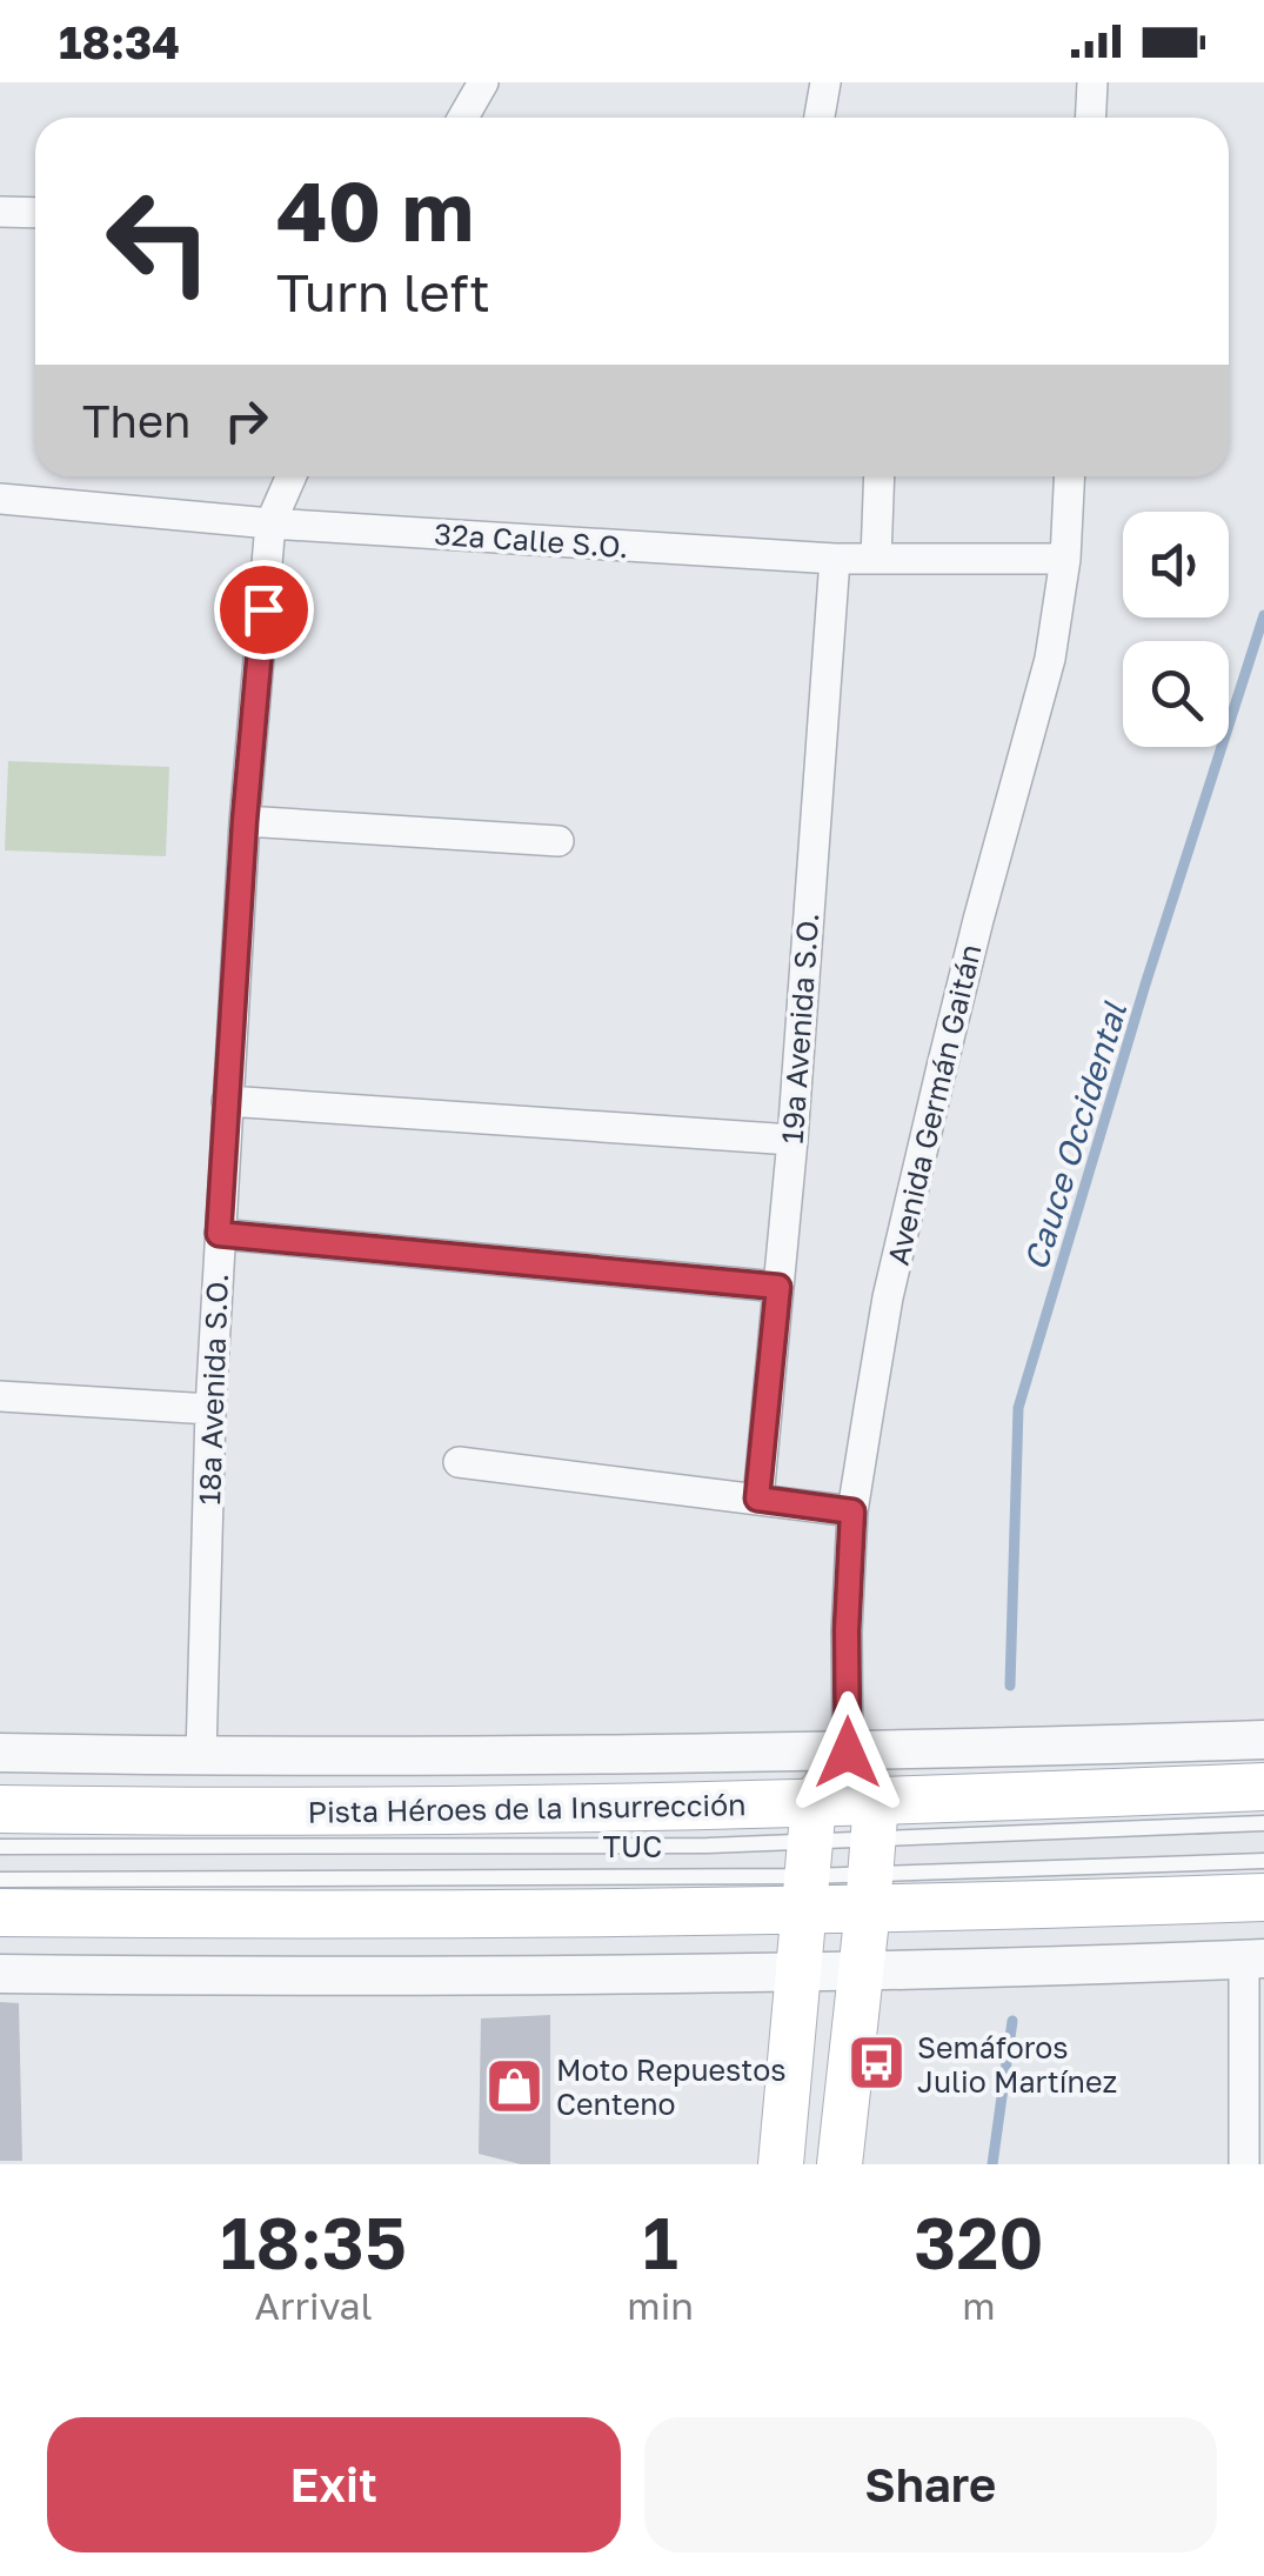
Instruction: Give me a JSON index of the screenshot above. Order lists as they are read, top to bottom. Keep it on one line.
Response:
{"streets":{"main road":["Avenida Germán Gaitán","Pista Héroes de la Insurrección"],"street":["32a Calle S.O.","19a Avenida S.O.","18a Avenida S.O."],"lane":["TUC"]},"crossings":[["32a Calle S.O.","19a Avenida S.O."],["32a Calle S.O.","Avenida Germán Gaitán"],["32a Calle S.O.","18a Avenida S.O."],["Avenida Germán Gaitán","Pista Héroes de la Insurrección"],["18a Avenida S.O.","Pista Héroes de la Insurrección"],["Pista Héroes de la Insurrección","TUC"]],"water":["Cauce Occidental"],"places":{"bus stop":["Semáforos Julio Martínez"],"shop":["Moto Repuestos Centeno"]},"page":{"status":"18:34","turn":["40 m","Turn left"],"then":"Then","eta":["18:35","Arrival","1","min","320","m"],"buttons":["Exit","Share"]}}
